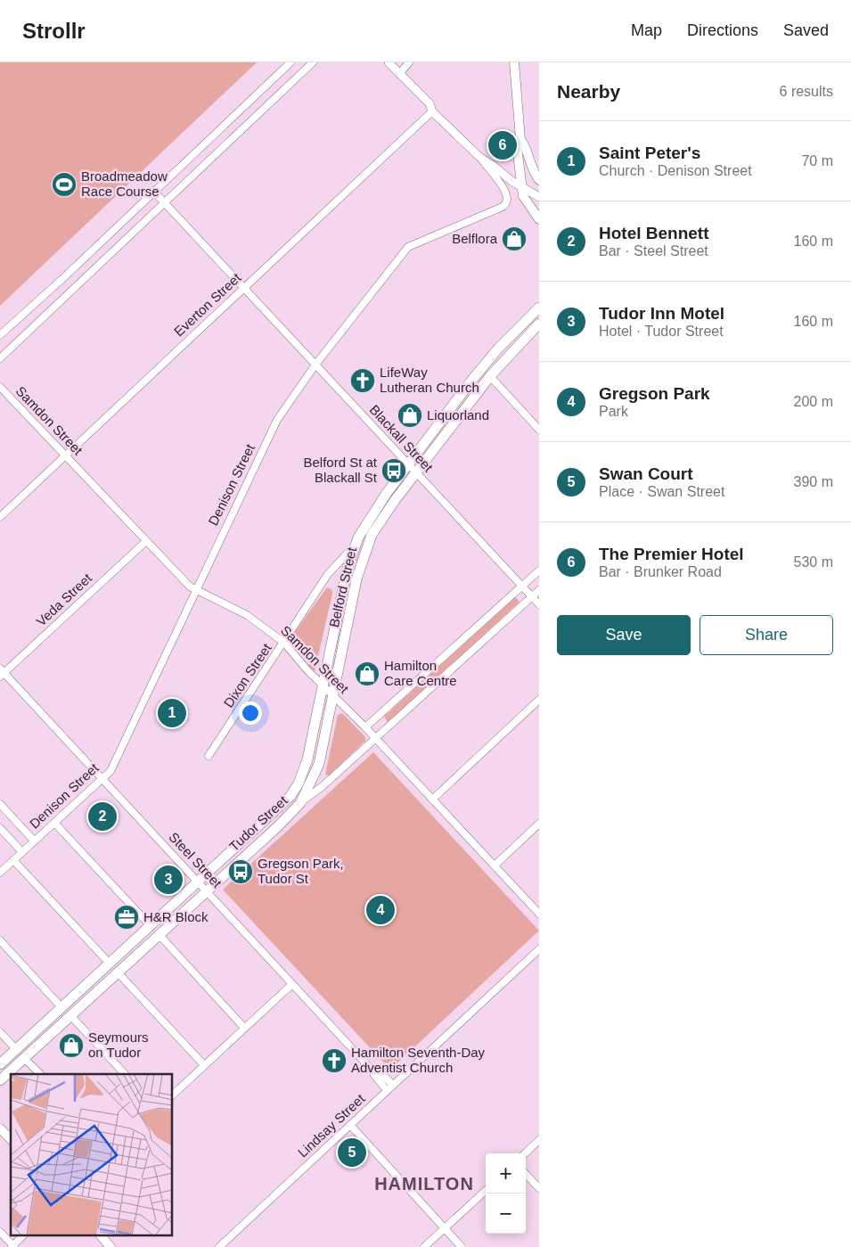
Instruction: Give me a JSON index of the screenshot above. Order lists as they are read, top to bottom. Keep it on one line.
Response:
{"streets":{"main road":["Belford Street","Tudor Street"],"street":["Everton Street","Samdon Street","Blackall Street","Denison Street","Veda Street","Dixon Street","Steel Street","Lindsay Street"]},"crossings":[["Everton Street","Samdon Street"],["Everton Street","Blackall Street"],["Samdon Street","Denison Street"],["Samdon Street","Belford Street"],["Samdon Street","Veda Street"],["Samdon Street","Dixon Street"],["Samdon Street","Tudor Street"],["Blackall Street","Denison Street"],["Blackall Street","Belford Street"],["Blackall Street","Tudor Street"],["Denison Street","Steel Street"],["Belford Street","Dixon Street"],["Belford Street","Tudor Street"],["Veda Street","Steel Street"],["Tudor Street","Steel Street"],["Steel Street","Lindsay Street"]],"districts":["HAMILTON"],"places":{"sports":["Broadmeadow Race Course"],"shop":["Belflora","Liquorland","Hamilton Care Centre","Seymours on Tudor"],"church":["LifeWay Lutheran Church","Hamilton Seventh-Day Adventist Church"],"bus stop":["Belford St at Blackall St","Gregson Park, Tudor St"],"office":["H&R Block"]},"page":{"header":"Strollr","nav":["Map","Directions","Saved"],"heading":["Nearby","6 results"],"list":[{"mark":"1","name":"Saint Peter's","note":"Church · Denison Street","value":"70 m"},{"mark":"2","name":"Hotel Bennett","note":"Bar · Steel Street","value":"160 m"},{"mark":"3","name":"Tudor Inn Motel","note":"Hotel · Tudor Street","value":"160 m"},{"mark":"4","name":"Gregson Park","note":"Park","value":"200 m"},{"mark":"5","name":"Swan Court","note":"Place · Swan Street","value":"390 m"},{"mark":"6","name":"The Premier Hotel","note":"Bar · Brunker Road","value":"530 m"}],"pins":["6","1","2","3","4","5"],"buttons":["Save","Share"],"map_buttons":["+","−"]}}
